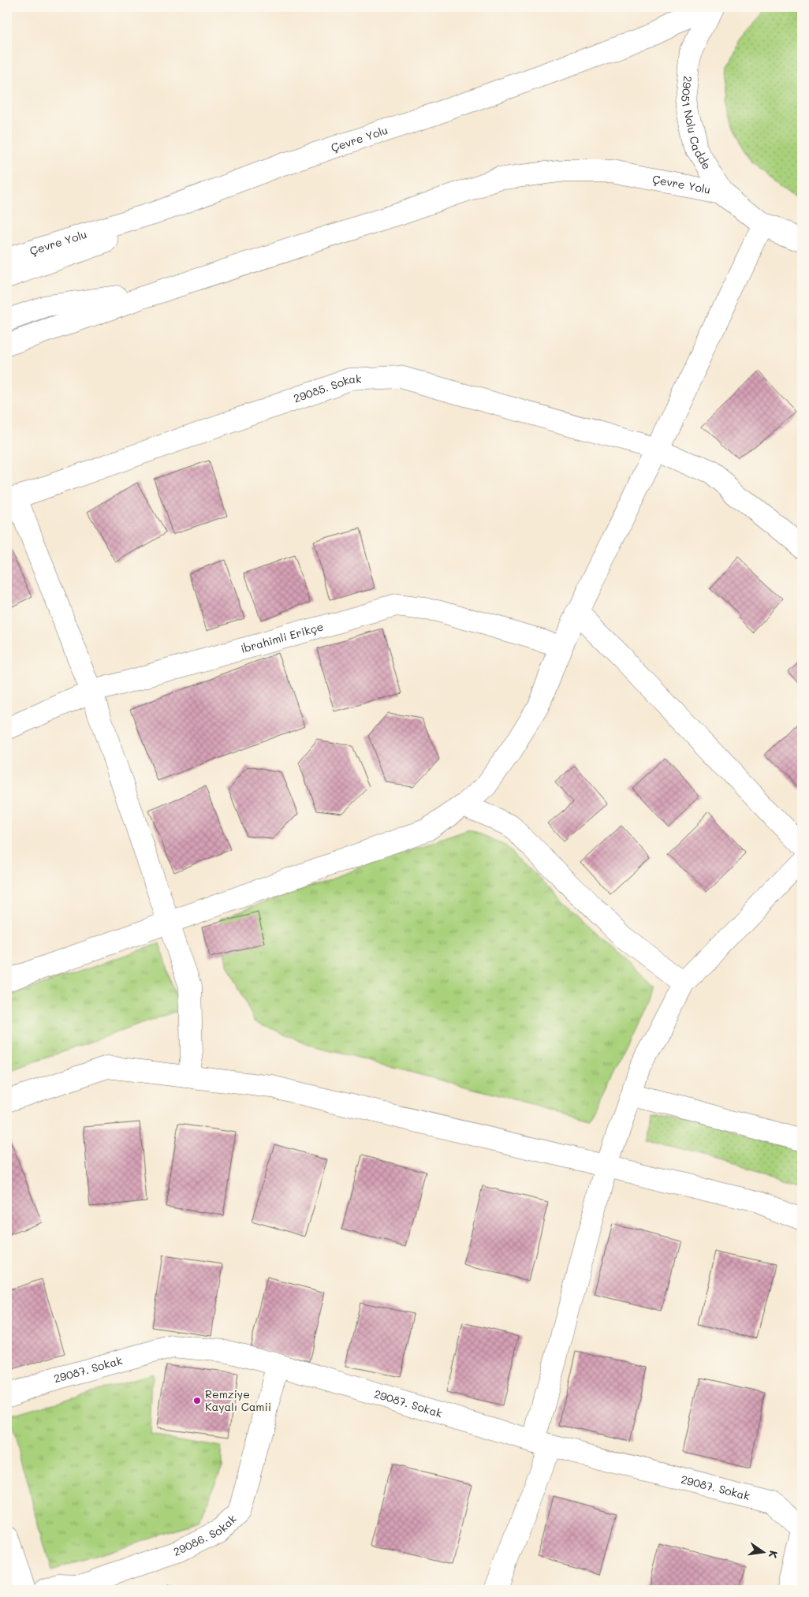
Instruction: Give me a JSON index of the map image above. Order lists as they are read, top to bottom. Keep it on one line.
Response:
{"streets":{"street":["29051 Nolu Cadde","Çevre Yolu","29085. Sokak","ibrahimli Erikçe","29087. Sokak","29086. Sokak"]},"crossings":[["29051 Nolu Cadde","Çevre Yolu"],["29087. Sokak","29086. Sokak"]],"places":["Remziye Kayalı Camii"],"north":"right"}
